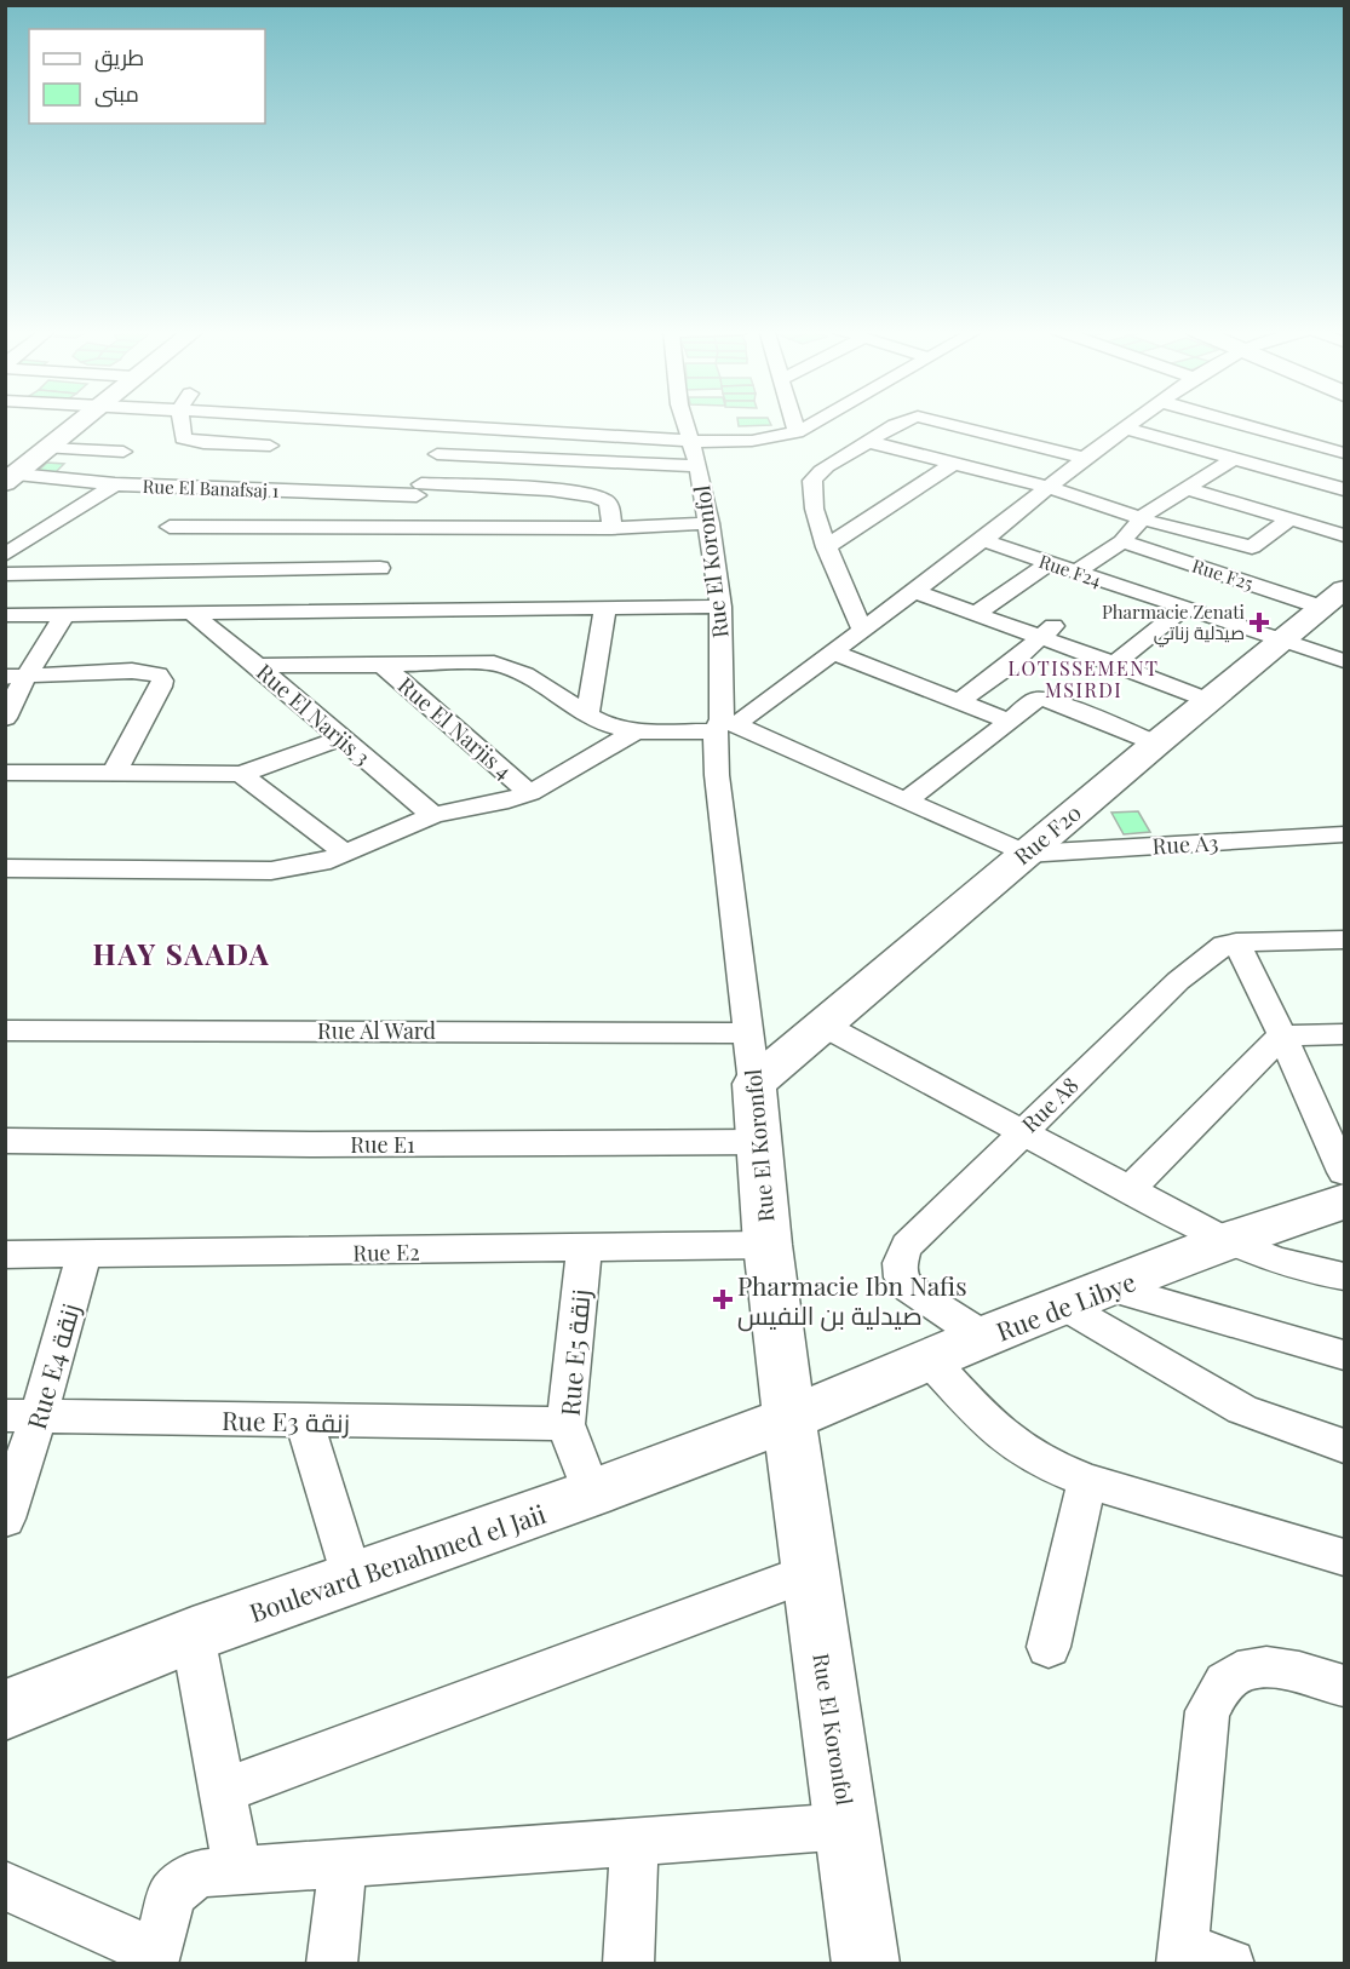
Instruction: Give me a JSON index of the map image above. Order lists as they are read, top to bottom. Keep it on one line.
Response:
{"streets":{"street":["Rue El Banafsaj 1","Rue El Koronfol","Rue F24","Rue F25","Rue El Narjis 3","Rue El Narjis 4","Rue F20","Rue A3","Rue Al Ward","Rue A8","Rue E1","Rue E2","Rue de Libye","Rue E5 زنقة","Rue E4 زنقة","Rue E3 زنقة","Boulevard Benahmed el Jaii"]},"crossings":[["Rue El Koronfol","Rue F20"],["Rue El Koronfol","Rue Al Ward"],["Rue El Koronfol","Rue E1"],["Rue El Koronfol","Rue E2"],["Rue El Koronfol","Rue de Libye"],["Rue El Koronfol","Boulevard Benahmed el Jaii"],["Rue F24","Rue F20"],["Rue F25","Rue F20"],["Rue El Narjis 3","Rue El Narjis 4"],["Rue F20","Rue A3"],["Rue F20","Rue Al Ward"],["Rue A8","Rue de Libye"],["Rue E2","Rue E5 زنقة"],["Rue E2","Rue E4 زنقة"],["Rue de Libye","Boulevard Benahmed el Jaii"],["Rue E5 زنقة","Rue E3 زنقة"],["Rue E5 زنقة","Boulevard Benahmed el Jaii"],["Rue E4 زنقة","Rue E3 زنقة"]],"districts":["LOTISSEMENT MSIRDI","HAY SAADA"],"places":{"health":["Pharmacie Zenati صيدلية زناتي","Pharmacie Ibn Nafis صيدلية بن النفيس"]},"legend":["طريق","مبنى"]}
